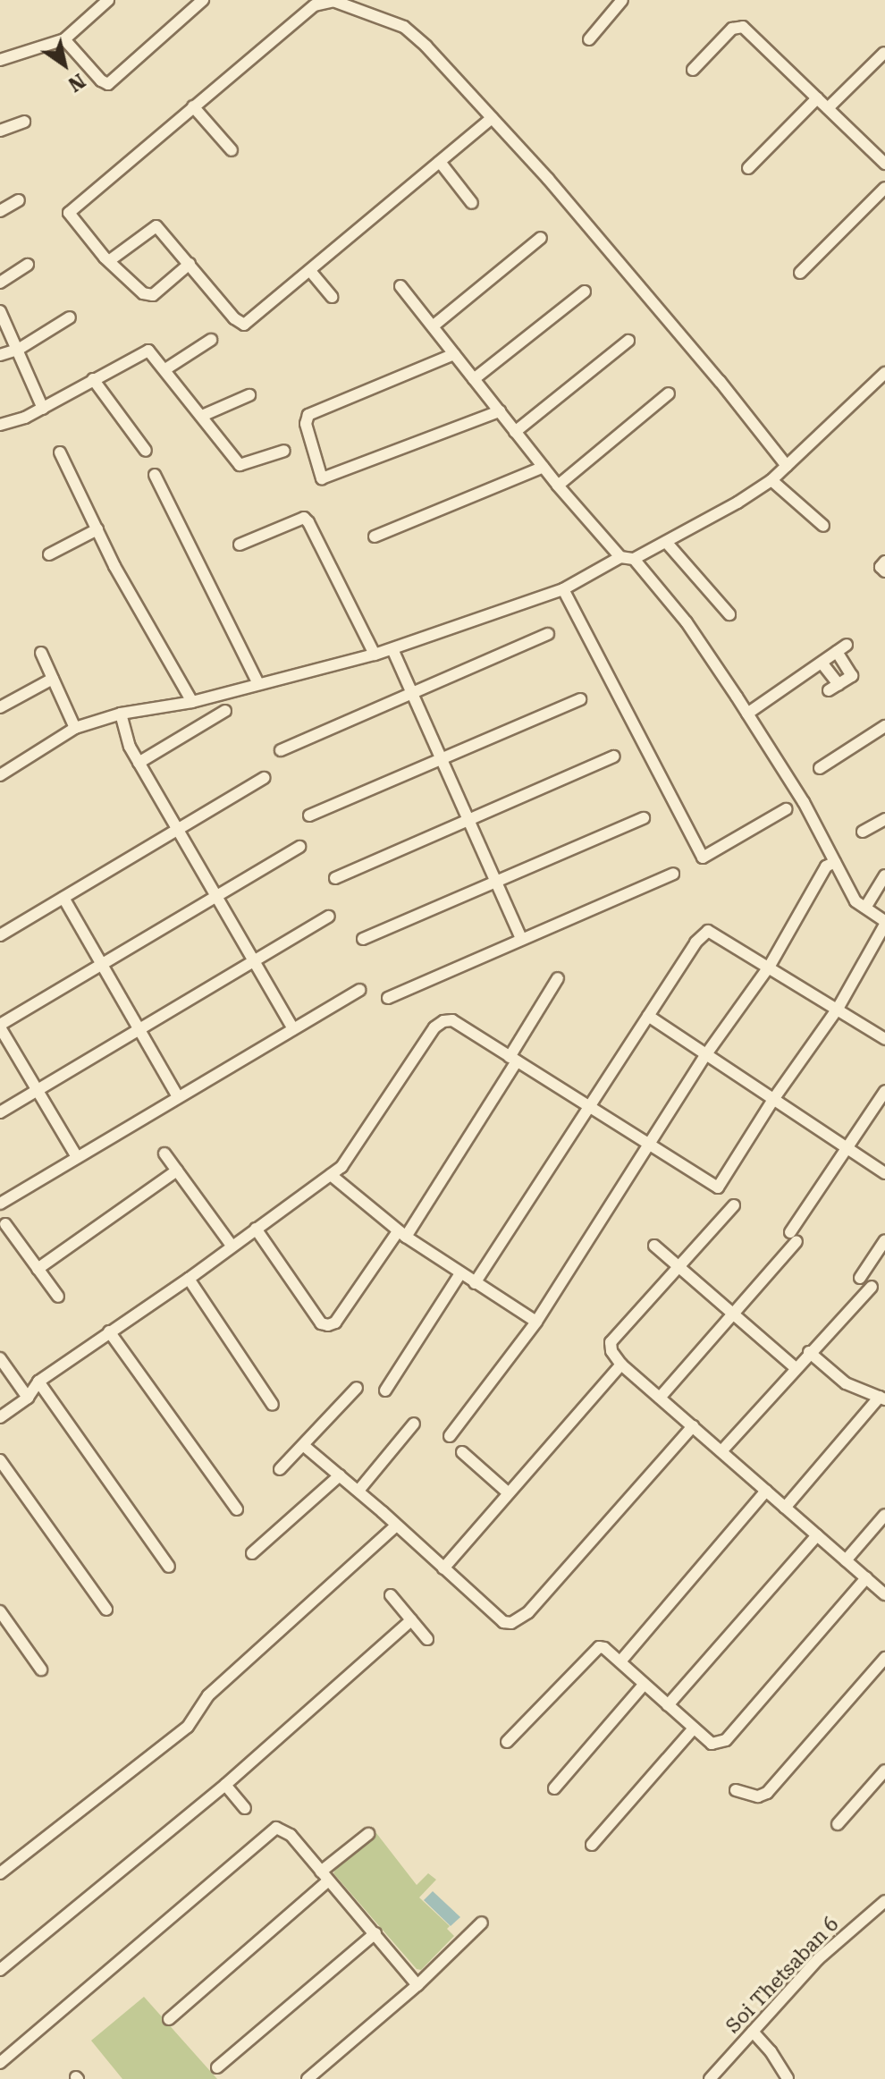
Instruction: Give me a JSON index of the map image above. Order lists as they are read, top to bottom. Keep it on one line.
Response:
{"streets":{"street":["Soi Thetsaban 6"]},"north":"bottom right"}
